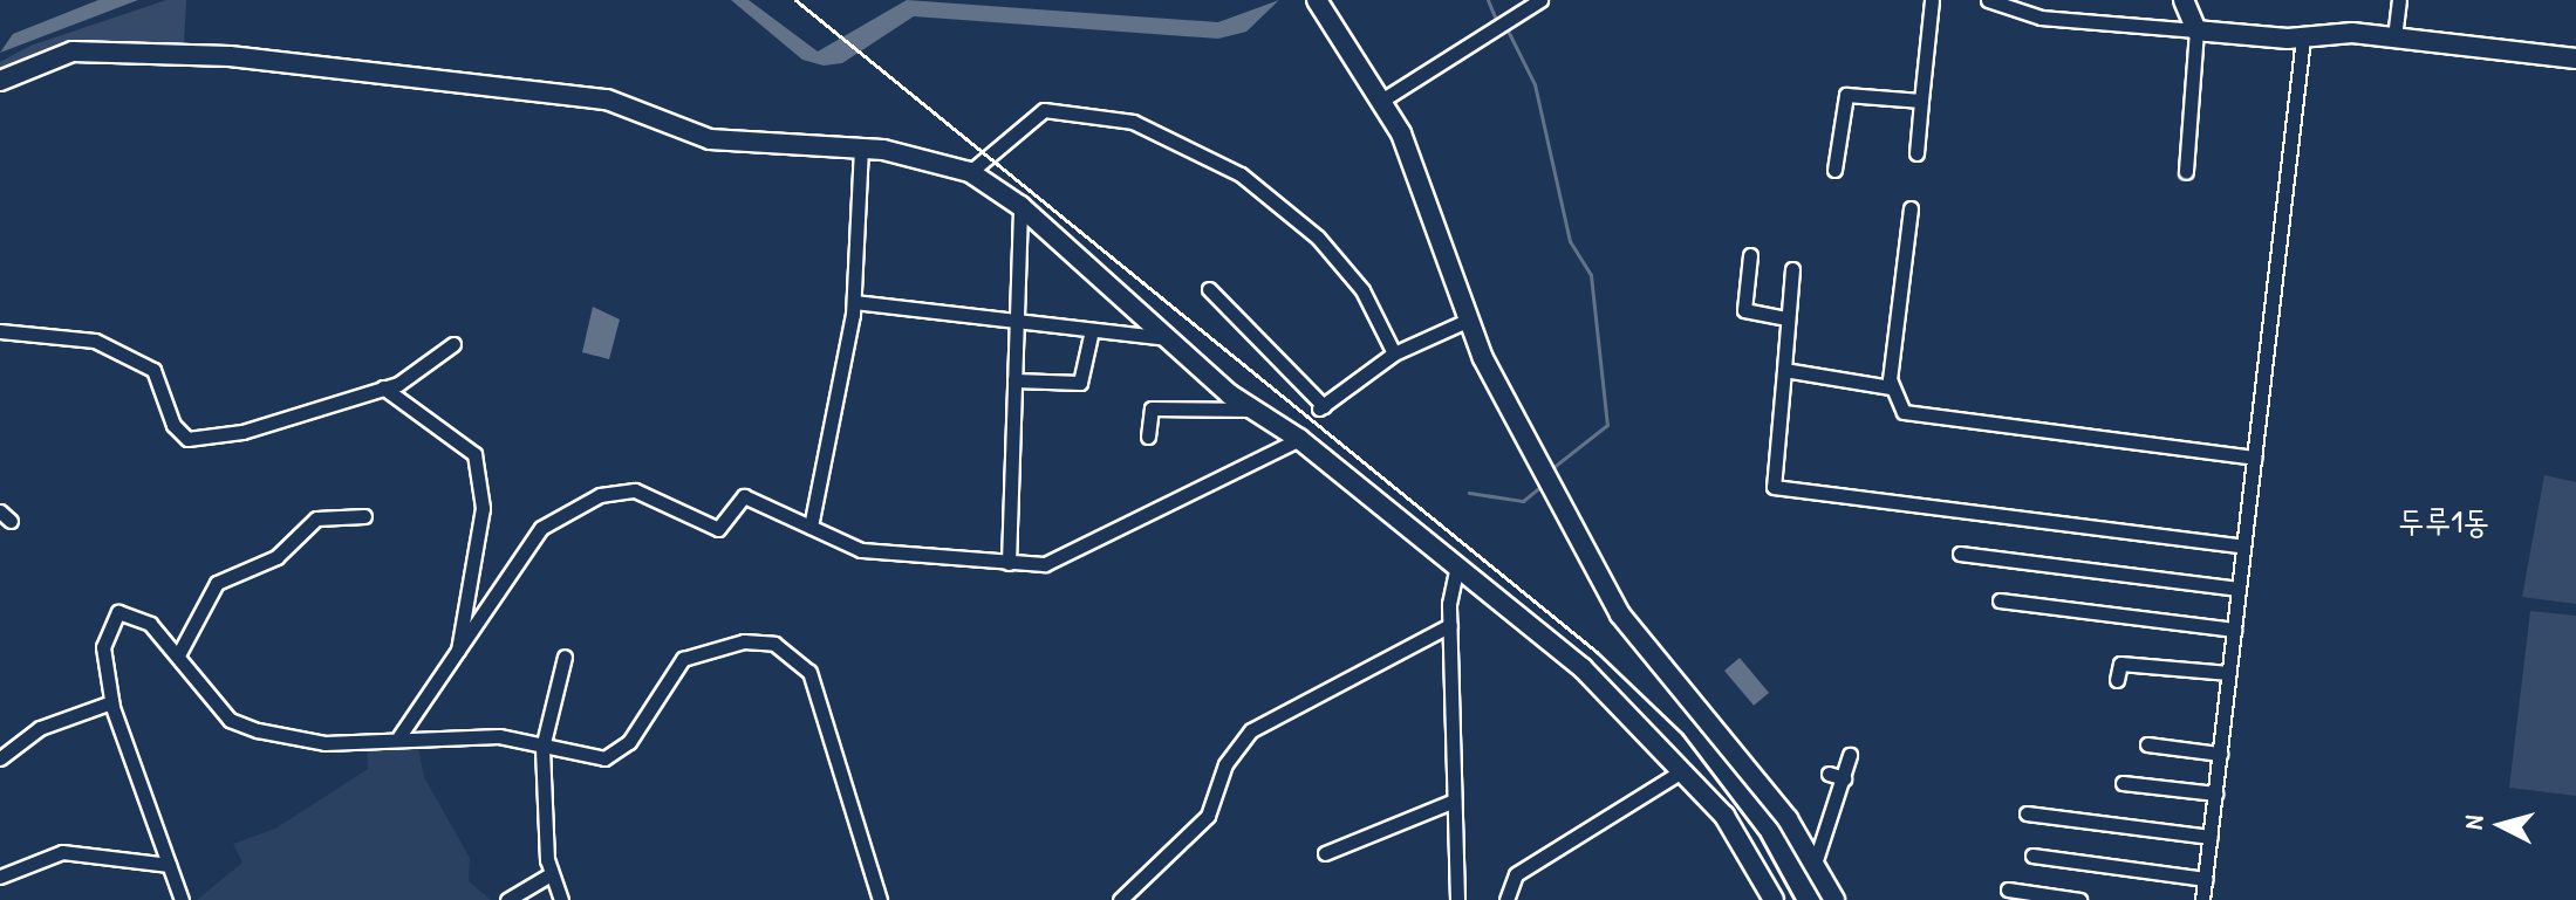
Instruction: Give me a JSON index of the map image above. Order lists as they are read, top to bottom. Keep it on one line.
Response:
{"districts":["두루1동"],"north":"left"}
